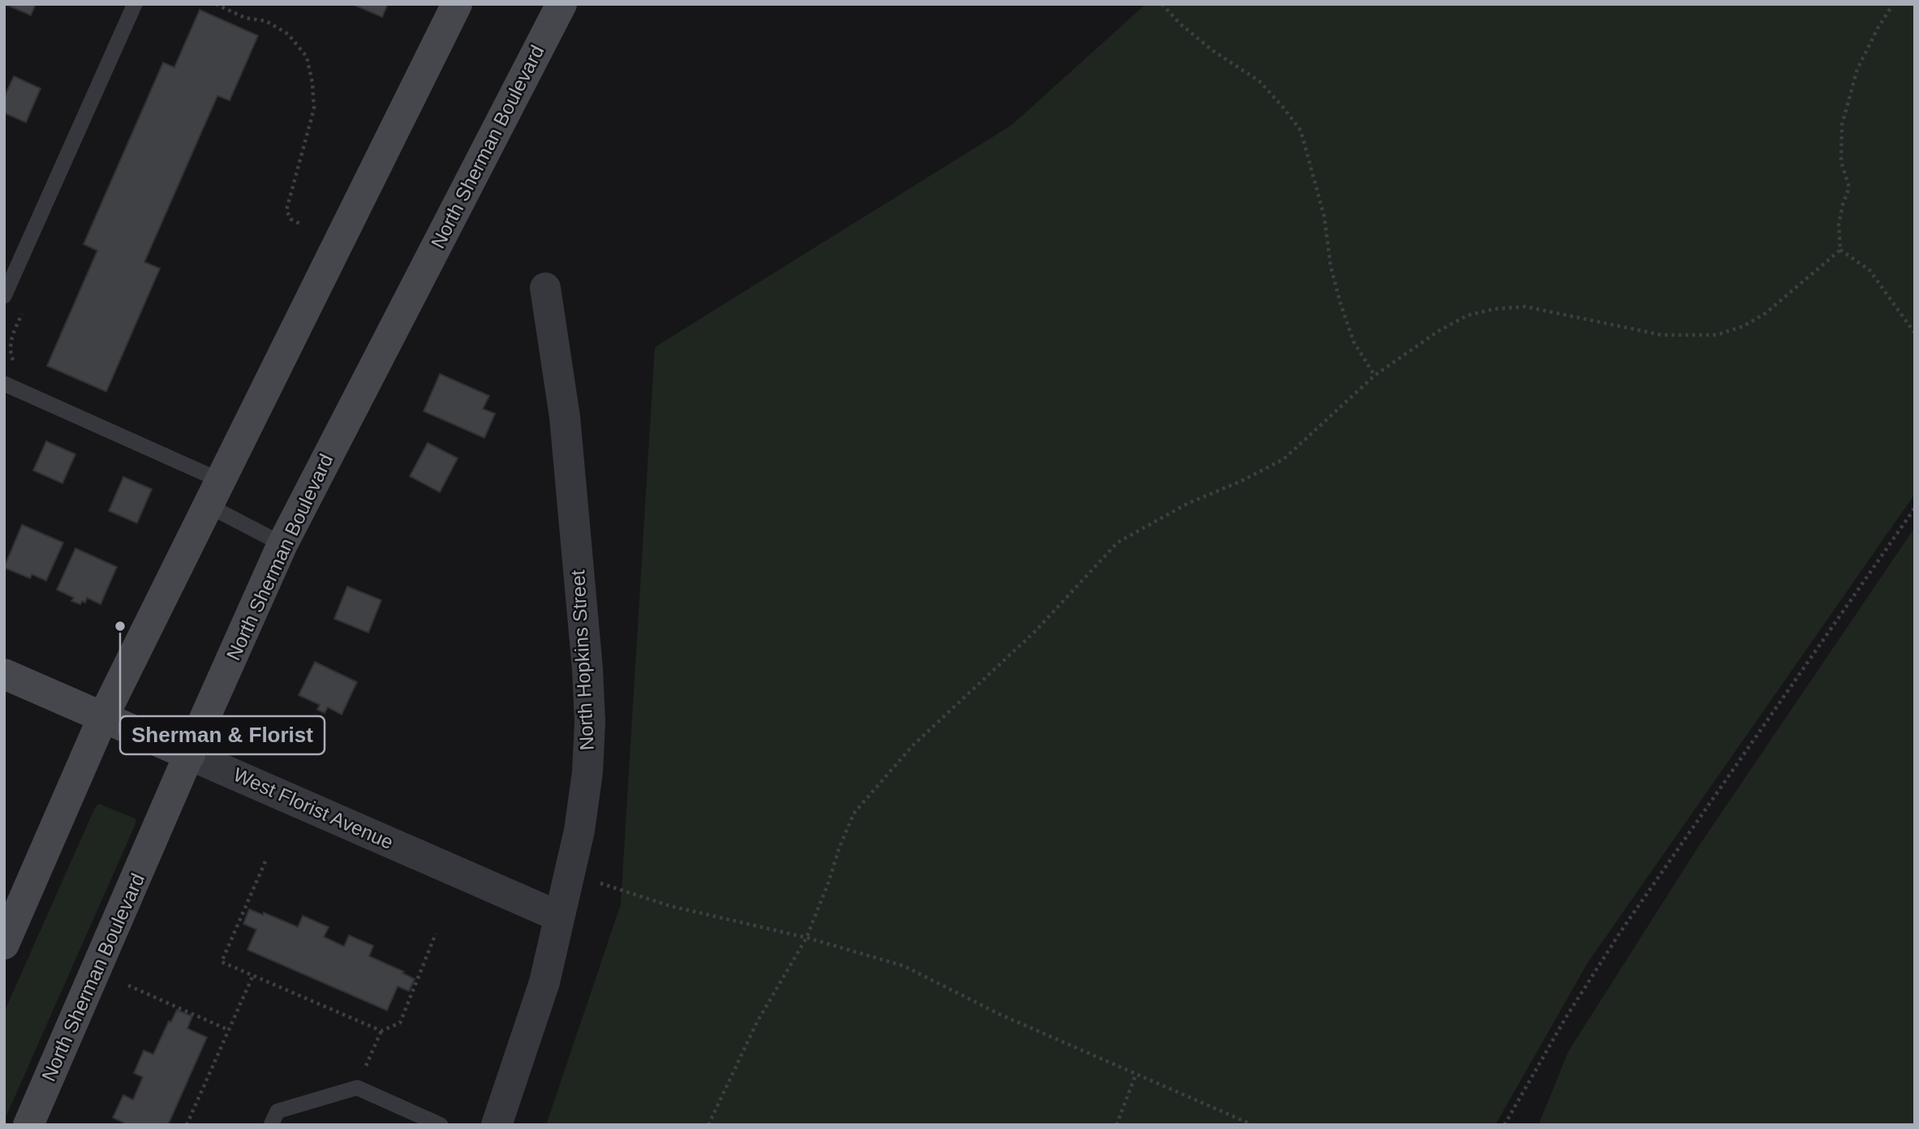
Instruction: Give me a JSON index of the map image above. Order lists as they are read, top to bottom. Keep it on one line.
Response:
{"streets":{"main road":["North Sherman Boulevard","West Florist Avenue"],"street":["North Hopkins Street"]},"crossings":[["North Sherman Boulevard","West Florist Avenue"],["North Hopkins Street","West Florist Avenue"]],"places":["Sherman & Florist"]}
